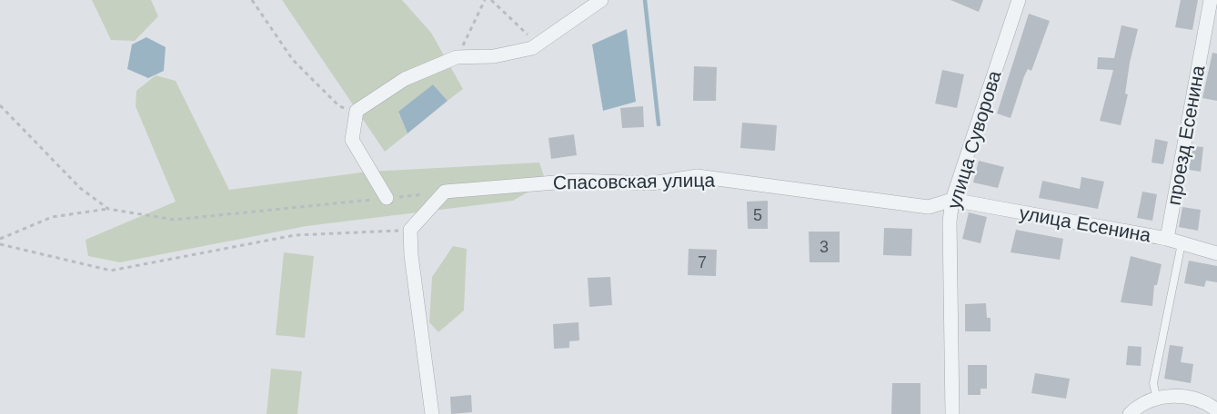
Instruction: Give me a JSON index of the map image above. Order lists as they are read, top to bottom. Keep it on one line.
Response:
{"streets":{"street":["проезд Есенина","улица Суворова","Спасовская улица","улица Есенина"]},"crossings":[["проезд Есенина","улица Есенина"],["улица Суворова","Спасовская улица"],["улица Суворова","улица Есенина"],["Спасовская улица","улица Есенина"]],"house_numbers":["5","3","7"]}
